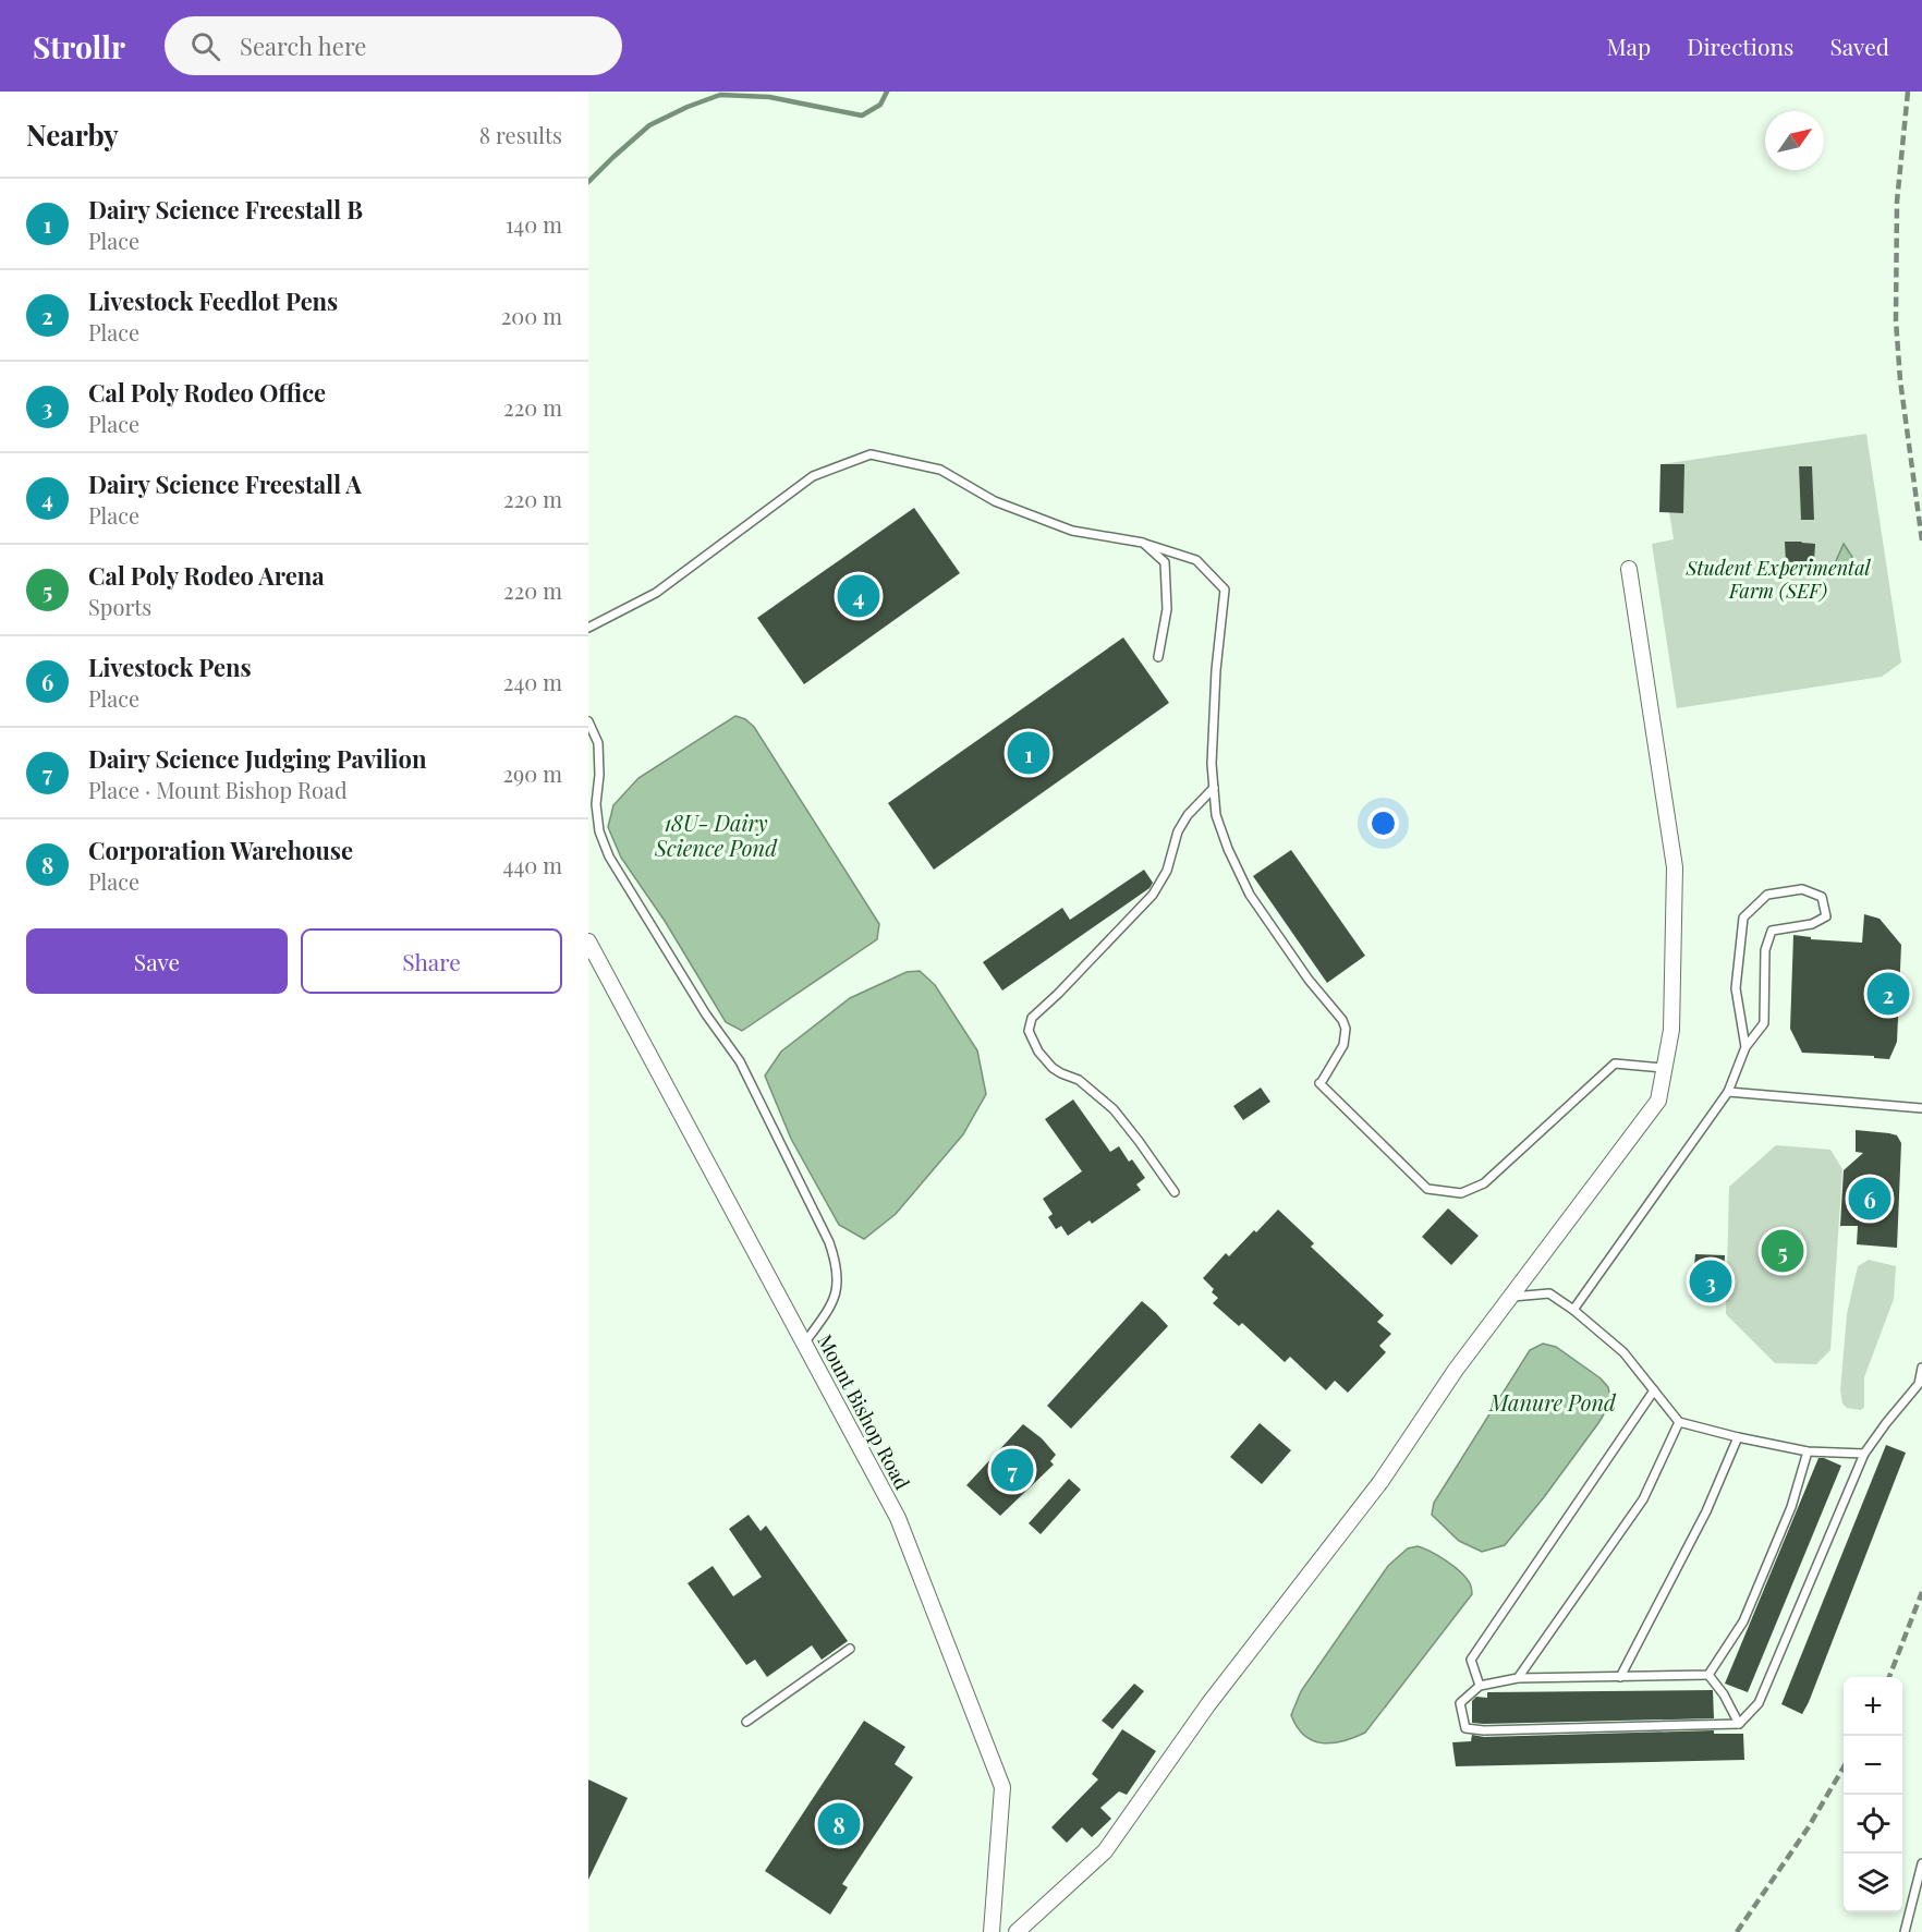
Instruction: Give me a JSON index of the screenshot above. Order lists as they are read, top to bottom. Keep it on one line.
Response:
{"streets":{"street":["Mount Bishop Road"]},"water":["18U- Dairy Science Pond","Manure Pond"],"parks":["Student Experimental Farm (SEF)"],"north":"top right","page":{"header":"Strollr","search":"Search here","nav":["Map","Directions","Saved"],"heading":["Nearby","8 results"],"list":[{"mark":"1","name":"Dairy Science Freestall B","note":"Place","value":"140 m"},{"mark":"2","name":"Livestock Feedlot Pens","note":"Place","value":"200 m"},{"mark":"3","name":"Cal Poly Rodeo Office","note":"Place","value":"220 m"},{"mark":"4","name":"Dairy Science Freestall A","note":"Place","value":"220 m"},{"mark":"5","name":"Cal Poly Rodeo Arena","note":"Sports","value":"220 m"},{"mark":"6","name":"Livestock Pens","note":"Place","value":"240 m"},{"mark":"7","name":"Dairy Science Judging Pavilion","note":"Place · Mount Bishop Road","value":"290 m"},{"mark":"8","name":"Corporation Warehouse","note":"Place","value":"440 m"}],"pins":["4","1","2","6","5","3","7","8"],"buttons":["Save","Share"],"map_buttons":["+","−"]}}
